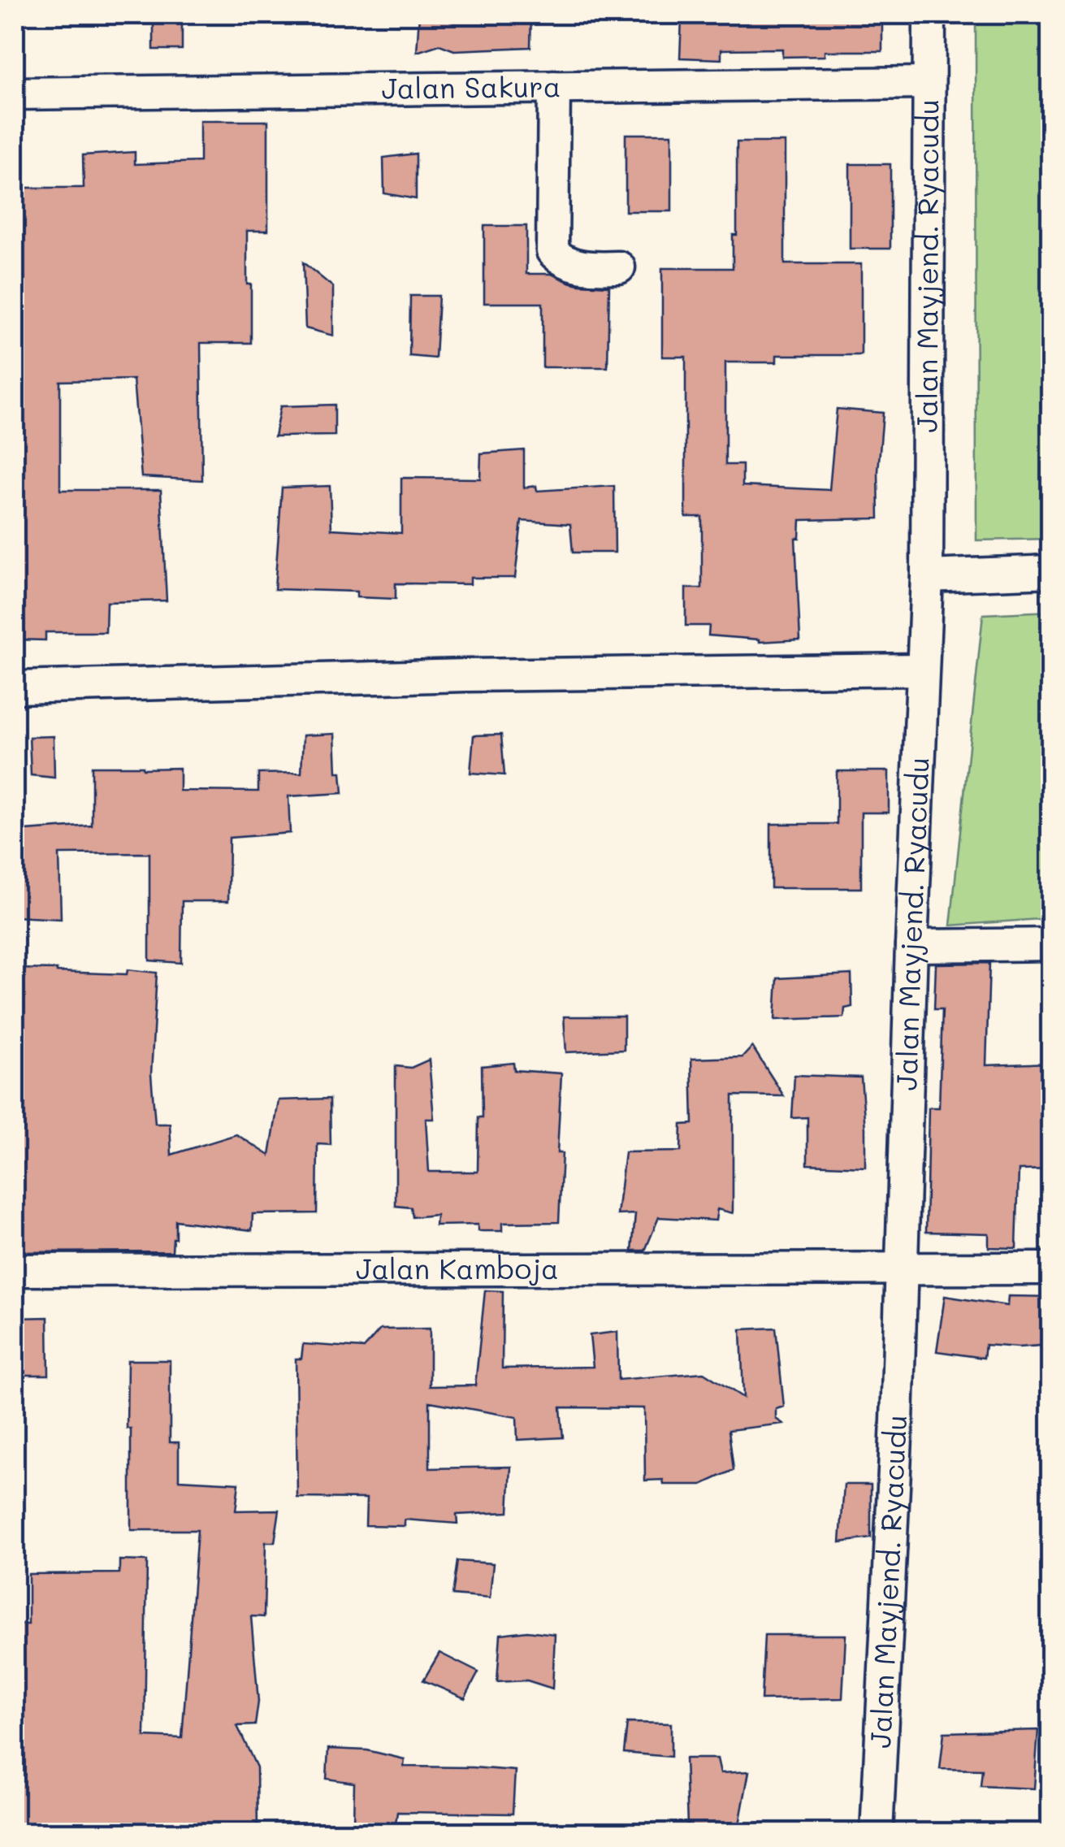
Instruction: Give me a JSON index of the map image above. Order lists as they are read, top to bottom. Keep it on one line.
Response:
{"streets":{"street":["Jalan Sakura","Jalan Mayjend. Ryacudu","Jalan Kamboja"]},"crossings":[["Jalan Sakura","Jalan Mayjend. Ryacudu"],["Jalan Mayjend. Ryacudu","Jalan Kamboja"]]}
